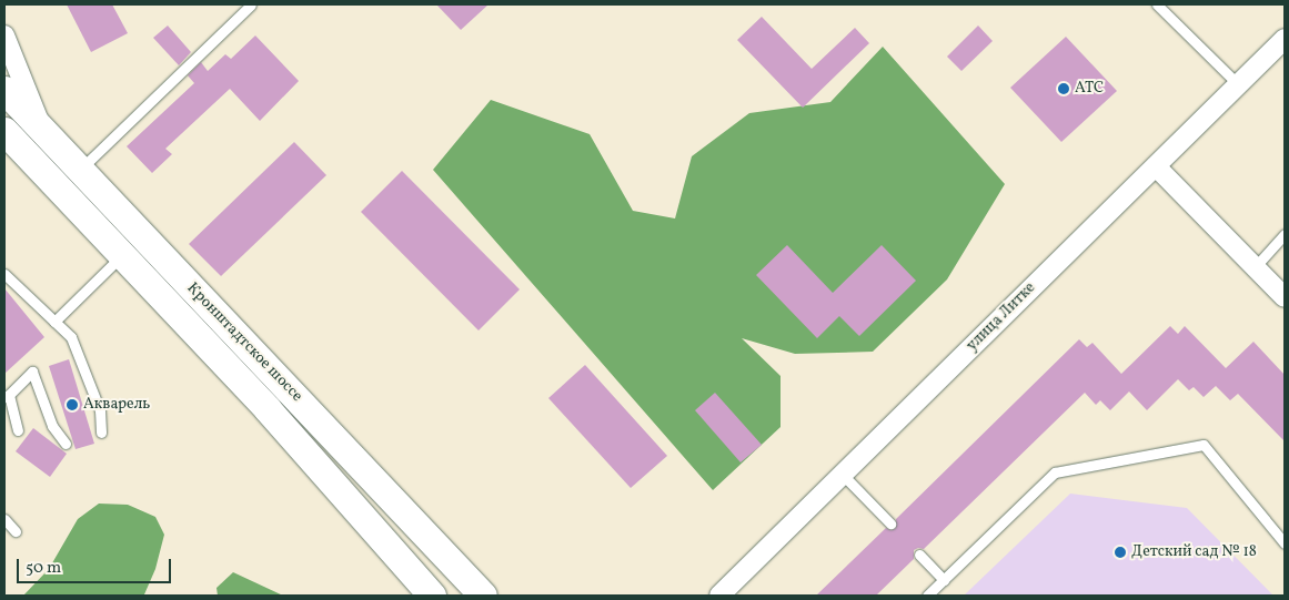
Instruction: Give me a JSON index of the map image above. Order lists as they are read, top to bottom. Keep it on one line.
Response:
{"streets":{"main road":["Кронштадтское шоссе"],"street":["улица Литке"]},"places":["АТС","Акварель","Детский сад № 18"],"scale_bar":"50 m"}
